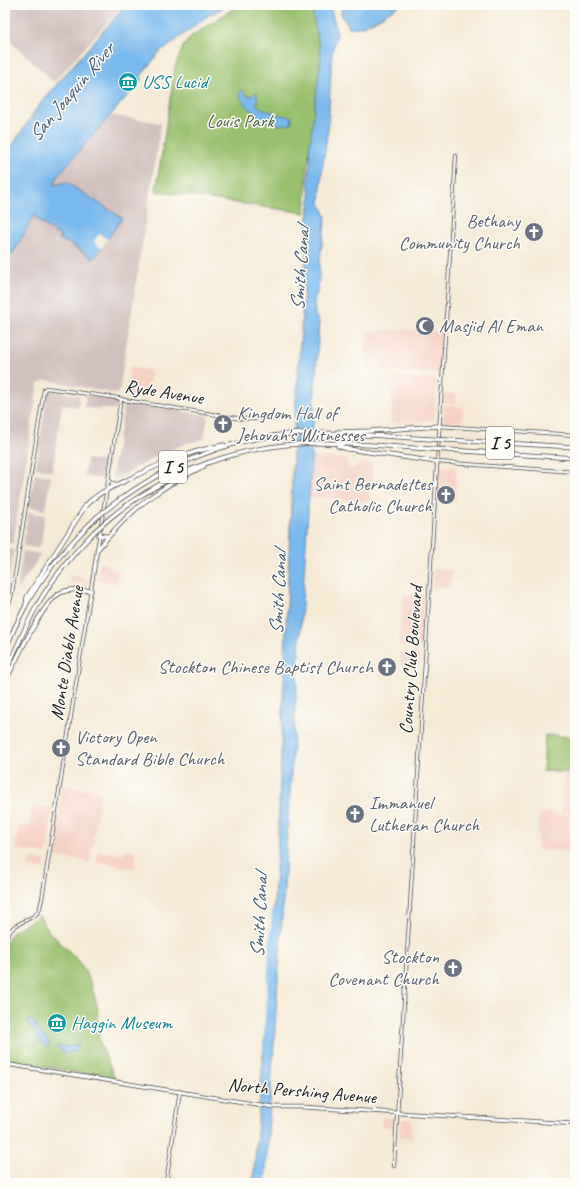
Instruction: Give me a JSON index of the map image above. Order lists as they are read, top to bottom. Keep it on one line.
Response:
{"streets":{"highway":["I 5"],"main road":["North Pershing Avenue"],"street":["Ryde Avenue","Monte Diablo Avenue","Country Club Boulevard"]},"crossings":[["Ryde Avenue","Monte Diablo Avenue"],["Country Club Boulevard","North Pershing Avenue"]],"water":["San Joaquin River","Smith Canal"],"parks":["Louis Park"],"places":{"museum":["USS Lucid","Haggin Museum"],"church":["Bethany Community Church","Kingdom Hall of Jehovah's Witnesses","Saint Bernadettes Catholic Church","Stockton Chinese Baptist Church","Victory Open Standard Bible Church","Immanuel Lutheran Church","Stockton Covenant Church"],"mosque":["Masjid Al Eman"]}}
